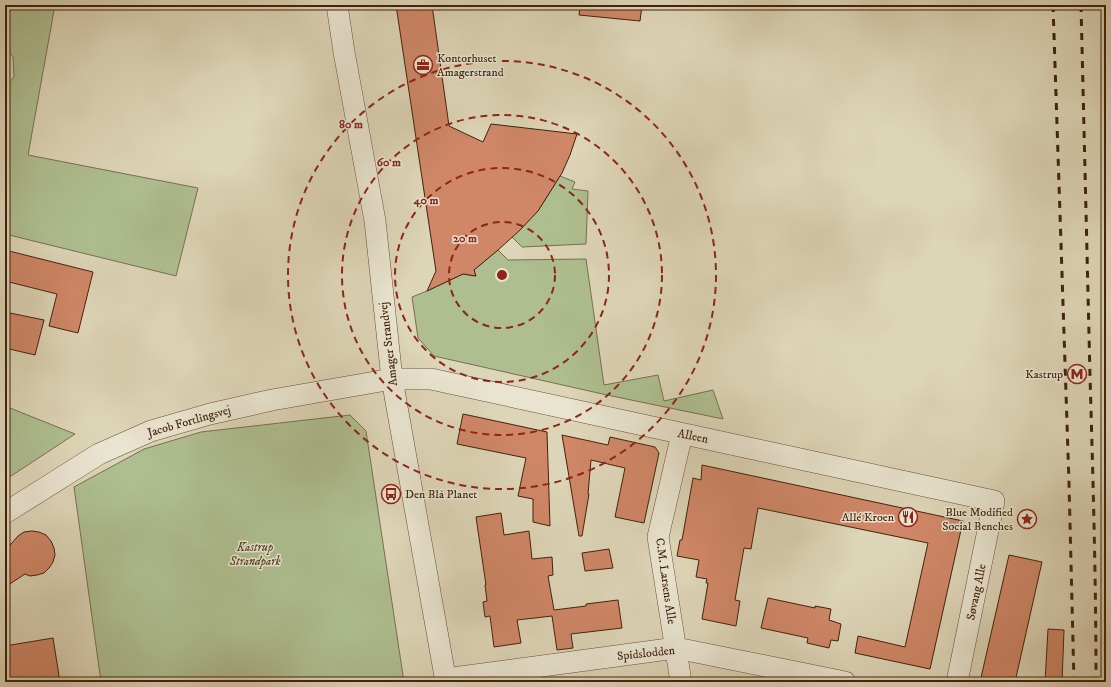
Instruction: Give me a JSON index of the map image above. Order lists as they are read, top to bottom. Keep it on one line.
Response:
{"streets":{"street":["Amager Strandvej","Jacob Fortlingsvej","Alleen","C.M. Larsens Alle","Søvang Alle","Spidslodden"]},"crossings":[["Amager Strandvej","Jacob Fortlingsvej"],["Amager Strandvej","Alleen"],["Amager Strandvej","Spidslodden"],["Jacob Fortlingsvej","Alleen"],["Alleen","C.M. Larsens Alle"],["Alleen","Søvang Alle"],["C.M. Larsens Alle","Spidslodden"]],"parks":["Kastrup Strandpark"],"places":{"office":["Kontorhuset Amagerstrand"],"metro station":["Kastrup"],"bus stop":["Den Blå Planet"],"restaurant":["Allé Kroen"],"place":["Blue Modified Social Benches"]},"rings":["80 m","60 m","40 m","20 m"]}
